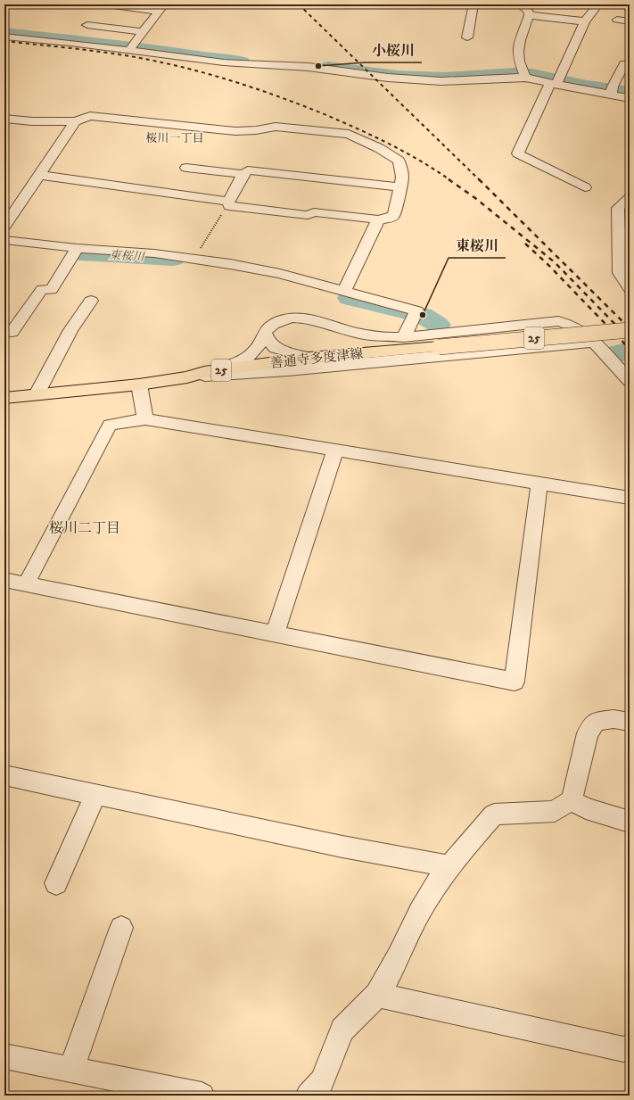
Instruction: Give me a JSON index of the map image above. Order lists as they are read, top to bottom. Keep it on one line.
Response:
{"streets":{"main road":["25","善通寺多度津線"]},"districts":["桜川一丁目","桜川二丁目"],"water":["東桜川"],"places":["小桜川","東桜川"]}
